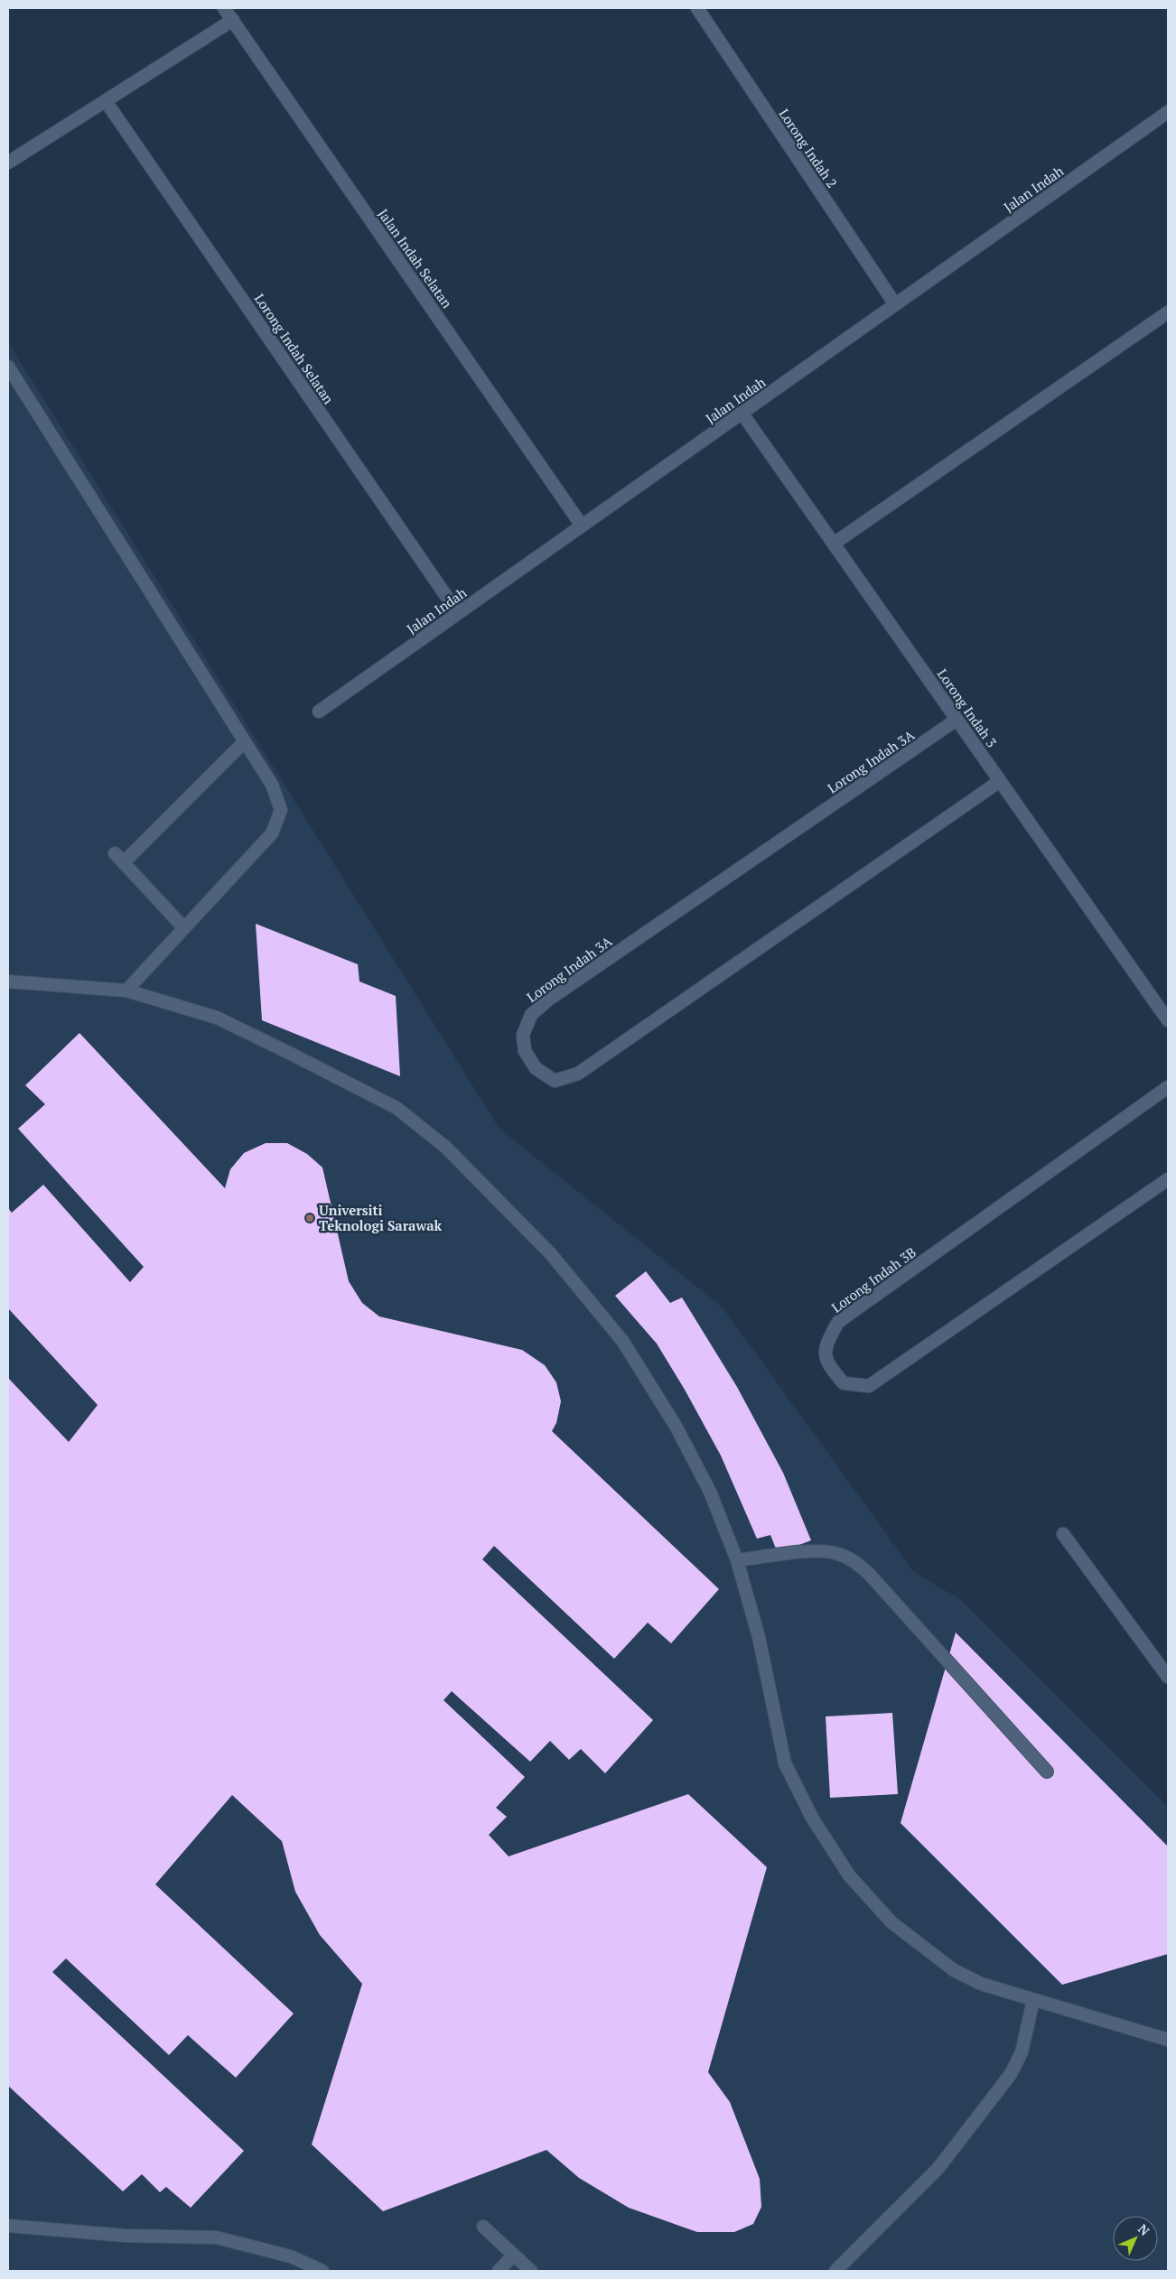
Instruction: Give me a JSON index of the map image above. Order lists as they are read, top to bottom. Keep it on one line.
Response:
{"streets":{"street":["Lorong Indah 2","Jalan Indah","Jalan Indah Selatan","Lorong Indah Selatan","Lorong Indah 3","Lorong Indah 3A","Lorong Indah 3B"]},"crossings":[["Lorong Indah 2","Jalan Indah"],["Jalan Indah","Jalan Indah Selatan"],["Jalan Indah","Lorong Indah Selatan"],["Jalan Indah","Lorong Indah 3"],["Lorong Indah 3","Lorong Indah 3A"]],"places":["Universiti Teknologi Sarawak"],"north":"top right"}
